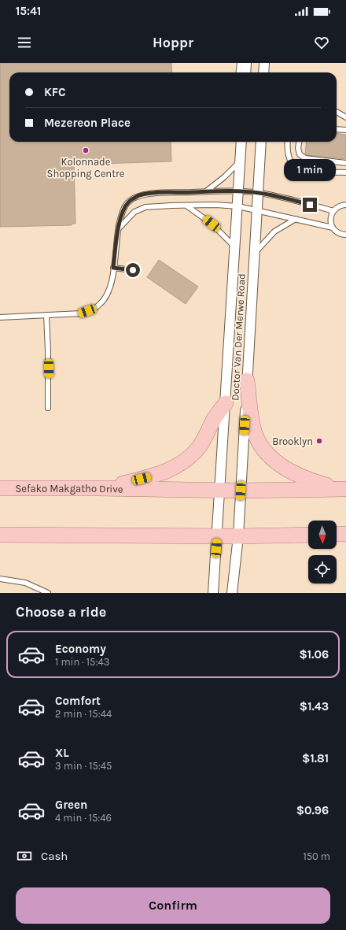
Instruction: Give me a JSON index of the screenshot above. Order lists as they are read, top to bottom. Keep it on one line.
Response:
{"streets":{"main road":["Sefako Makgatho Drive"],"street":["Doctor Van Der Merwe Road"]},"crossings":[["Doctor Van Der Merwe Road","Sefako Makgatho Drive"]],"places":["Kolonnade Shopping Centre","Brooklyn"],"north":"bottom","page":{"status":"15:41","header":"Hoppr","banner":["KFC","Mezereon Place"],"bubble":"1 min","heading":"Choose a ride","list":[{"name":"Economy","note":"1 min · 15:43","value":"$1.06"},{"name":"Comfort","note":"2 min · 15:44","value":"$1.43"},{"name":"XL","note":"3 min · 15:45","value":"$1.81"},{"name":"Green","note":"4 min · 15:46","value":"$0.96"}],"pay":["Cash","150 m"],"buttons":"Confirm"}}
